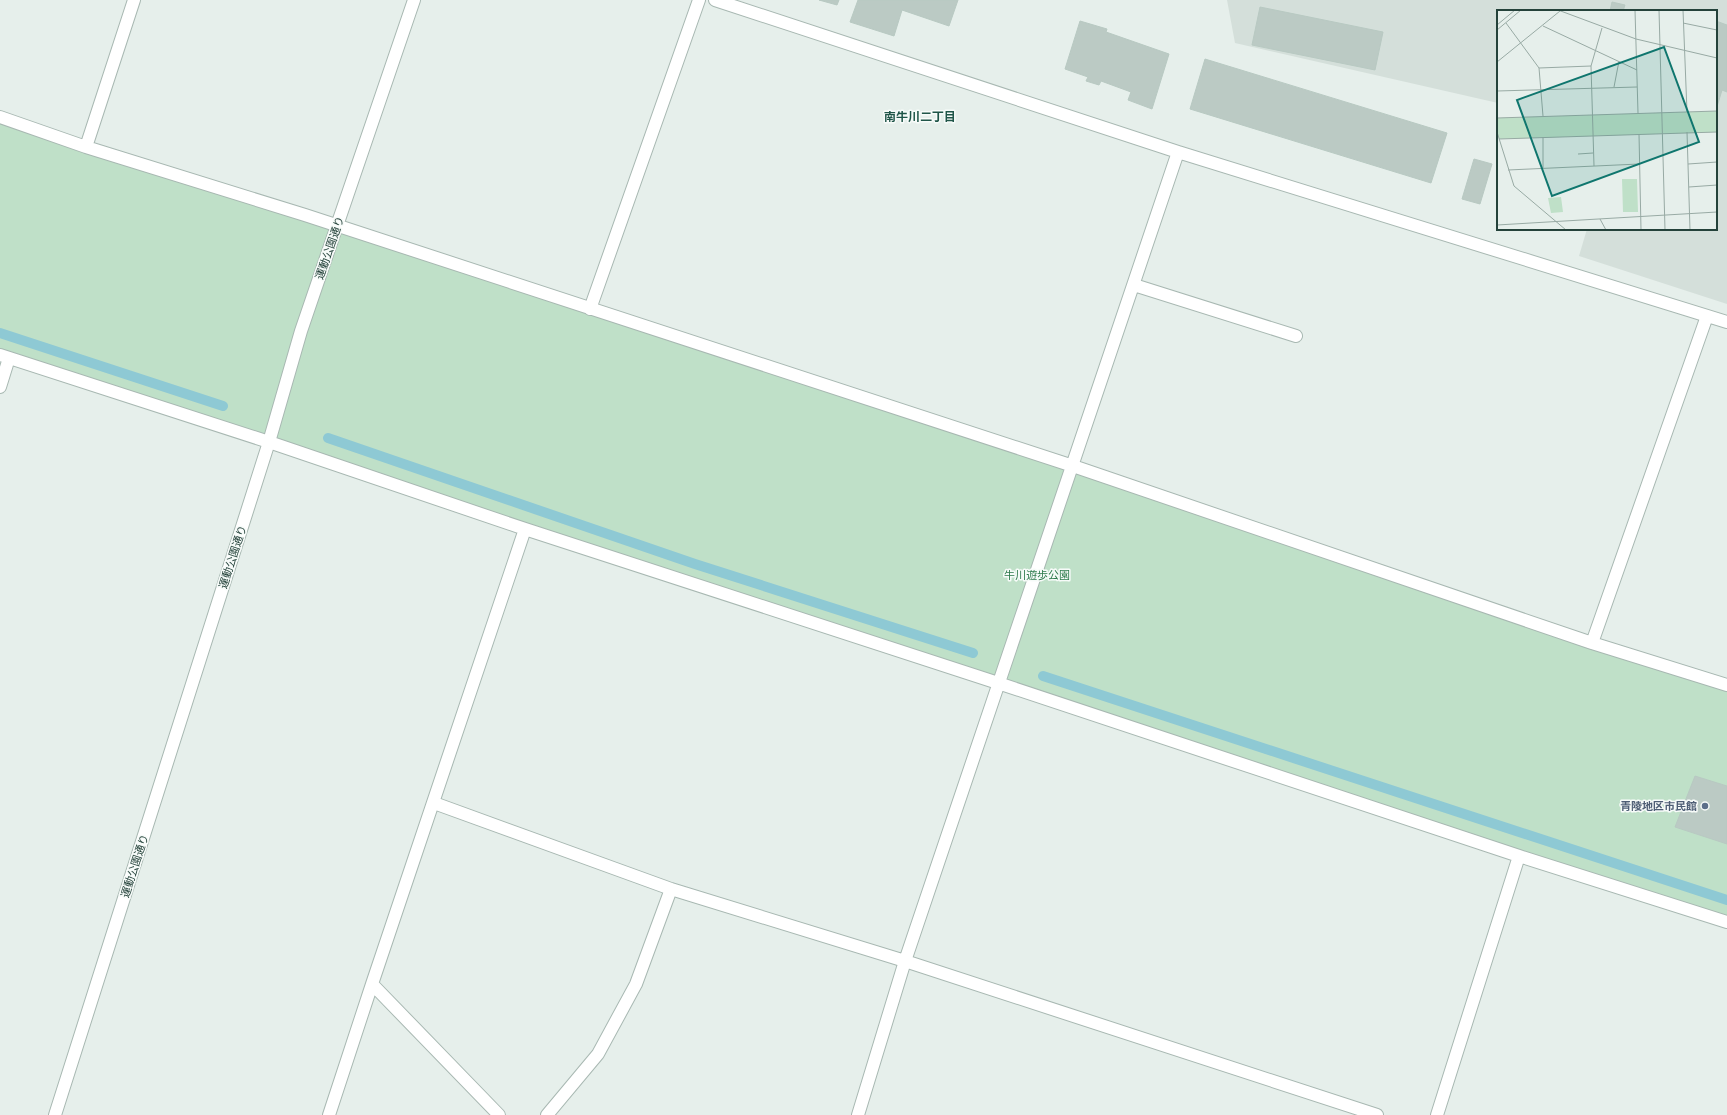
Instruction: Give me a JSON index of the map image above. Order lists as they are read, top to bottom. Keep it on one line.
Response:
{"streets":{"street":["運動公園通り"]},"districts":["南牛川二丁目"],"parks":["牛川遊歩公園"],"places":["青陵地区市民館"]}
